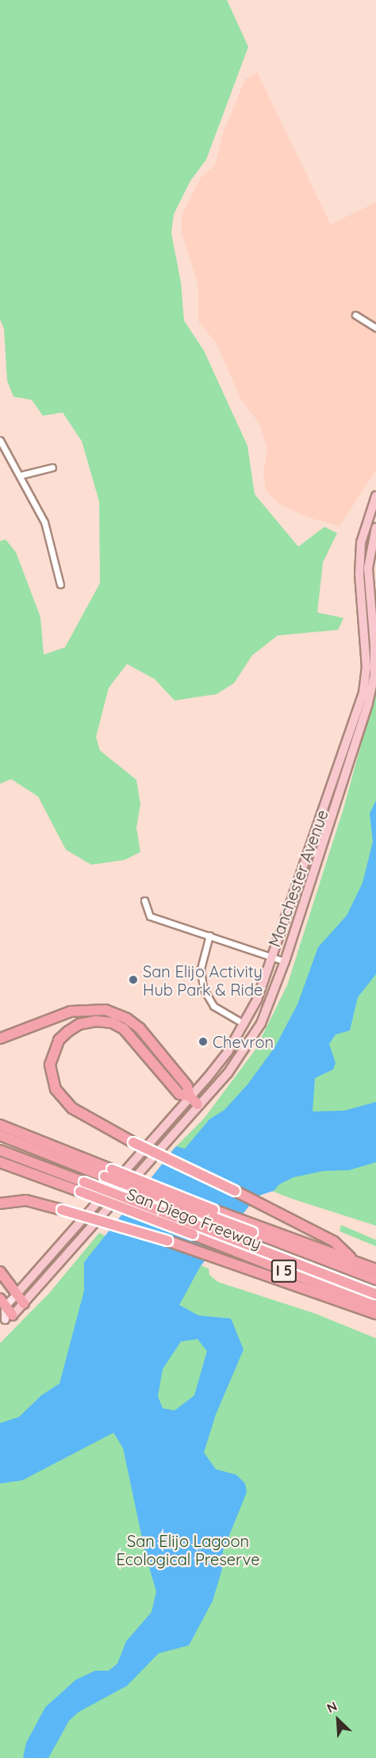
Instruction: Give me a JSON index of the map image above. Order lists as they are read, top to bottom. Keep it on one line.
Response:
{"streets":{"highway":["San Diego Freeway","I 5"],"main road":["Manchester Avenue"]},"parks":["San Elijo Lagoon Ecological Preserve"],"places":["San Elijo Activity Hub Park & Ride","Chevron"],"north":"top left"}
